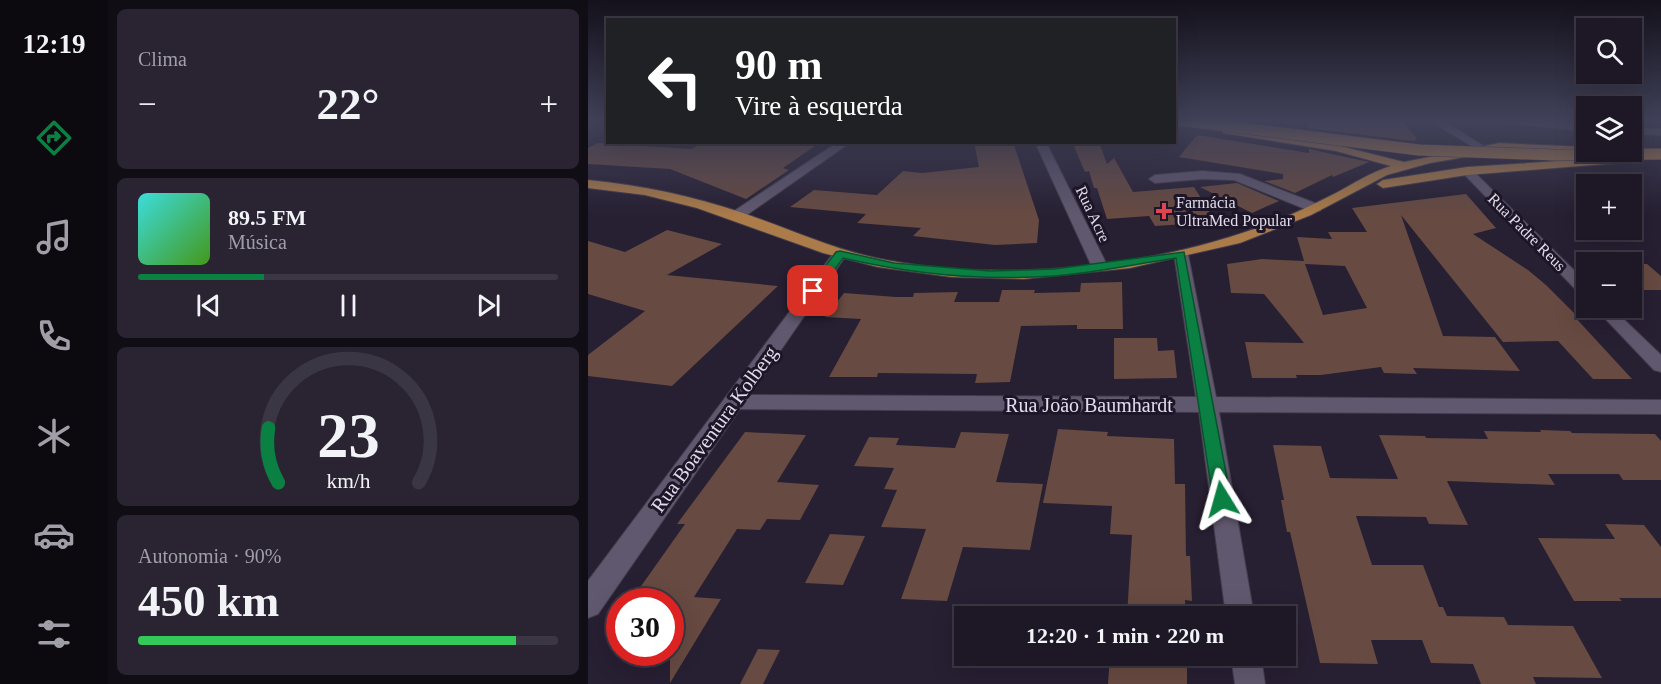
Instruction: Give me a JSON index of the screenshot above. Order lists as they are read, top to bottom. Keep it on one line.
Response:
{"streets":{"street":["Rua Acre","Rua Padre Reus","Rua João Baumhardt","Rua Boaventura Kolberg"]},"crossings":[["Rua João Baumhardt","Rua Boaventura Kolberg"]],"places":{"health":["Farmácia UltraMed Popular"]},"page":{"tabs":"12:19","tile":["Clima",["Autonomia · 90%","450 km"]],"map_buttons":["+","−"],"turn":["90 m","Vire à esquerda"],"heat":["−","22°","+"],"song":["89.5 FM","Música"],"limit":"30","trip":"12:20 · 1 min · 220 m","gauge":["23","km/h"]}}
